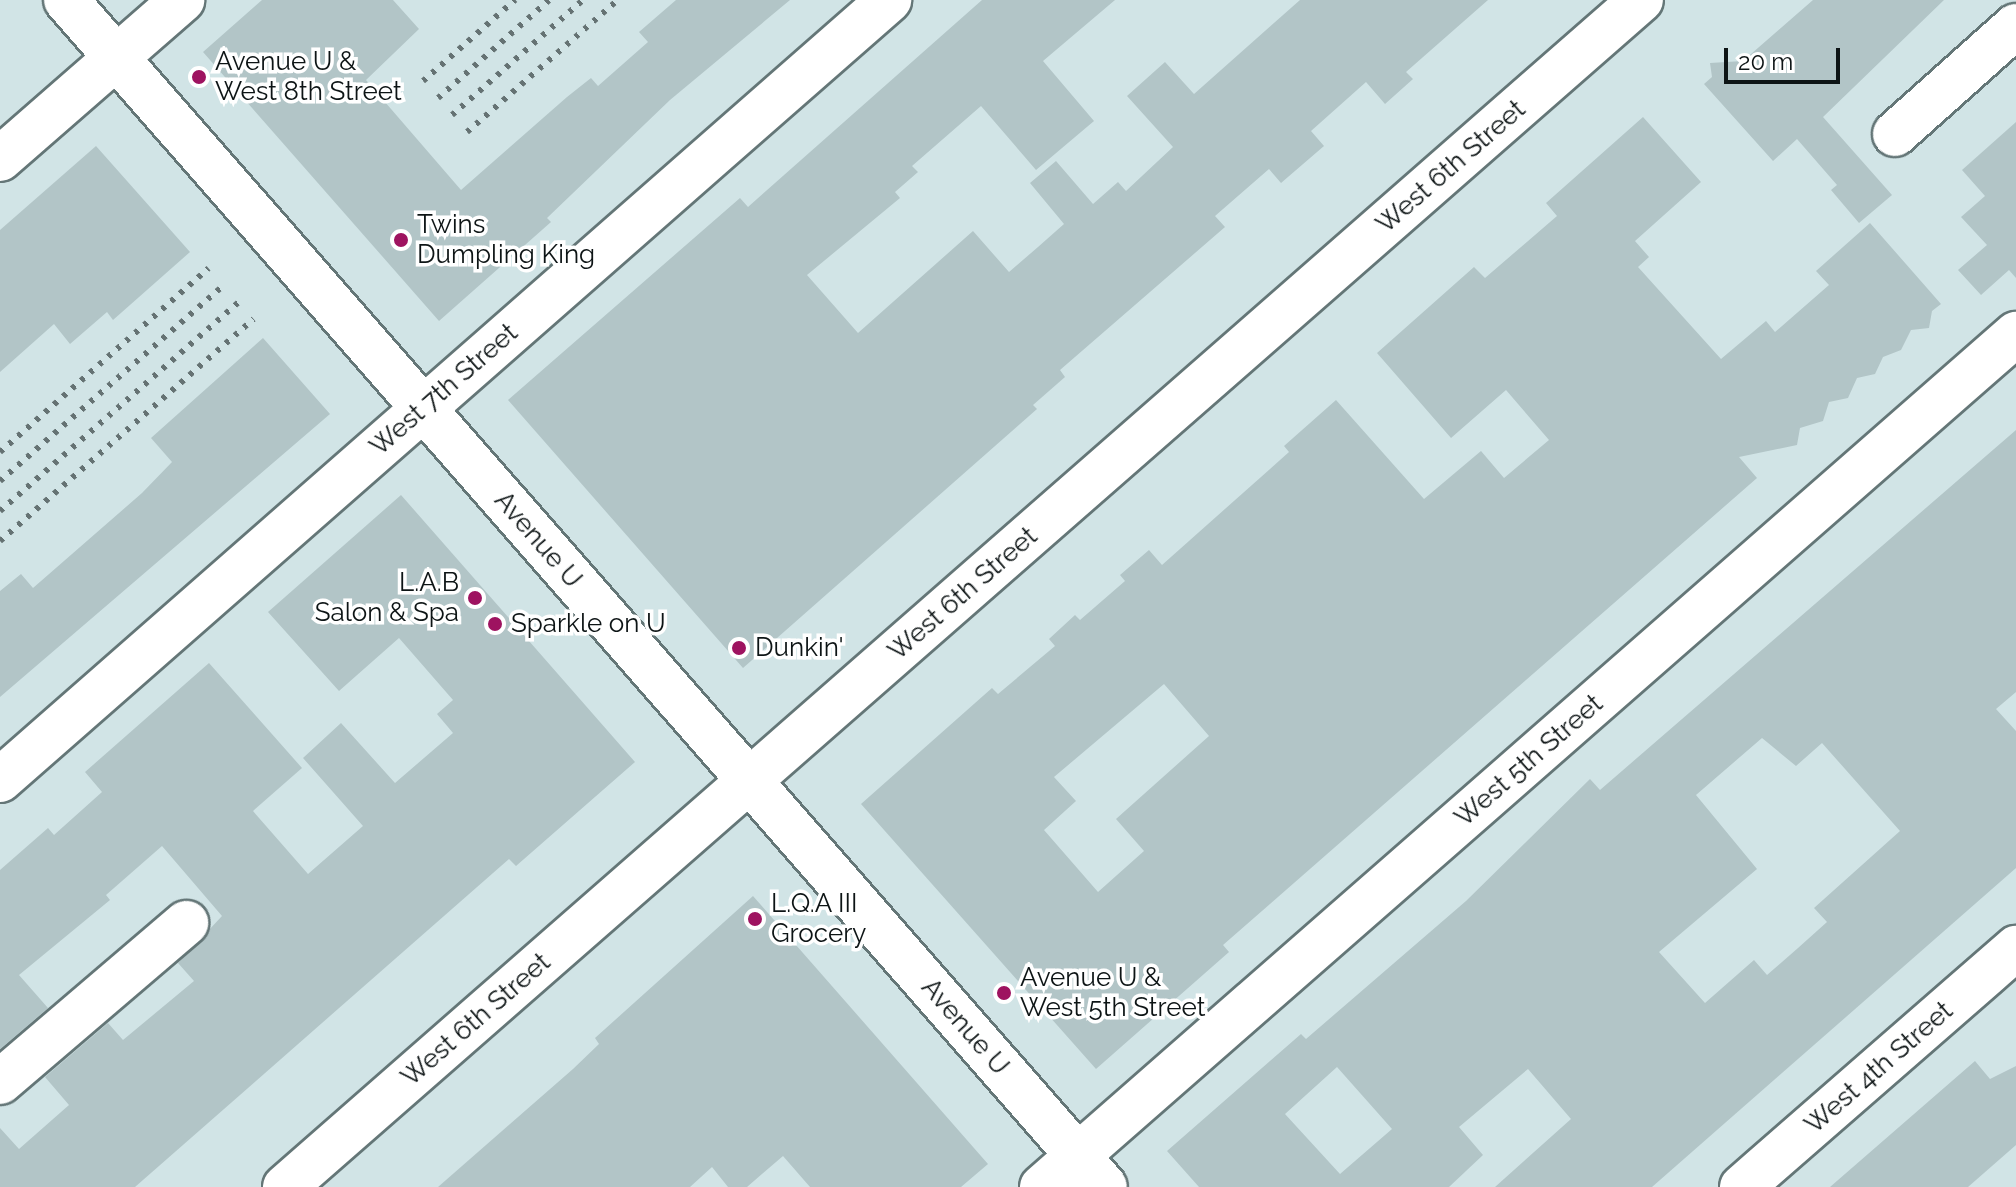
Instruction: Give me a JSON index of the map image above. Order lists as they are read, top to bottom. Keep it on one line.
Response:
{"streets":{"street":["West 6th Street","West 7th Street","Avenue U","West 5th Street","West 4th Street"]},"crossings":[["West 6th Street","Avenue U"],["West 7th Street","Avenue U"],["Avenue U","West 5th Street"]],"places":["Avenue U & West 8th Street","Twins Dumpling King","L.A.B Salon & Spa","Sparkle on U","Dunkin'","L.Q.A III Grocery","Avenue U & West 5th Street"],"scale_bar":"20 m"}
